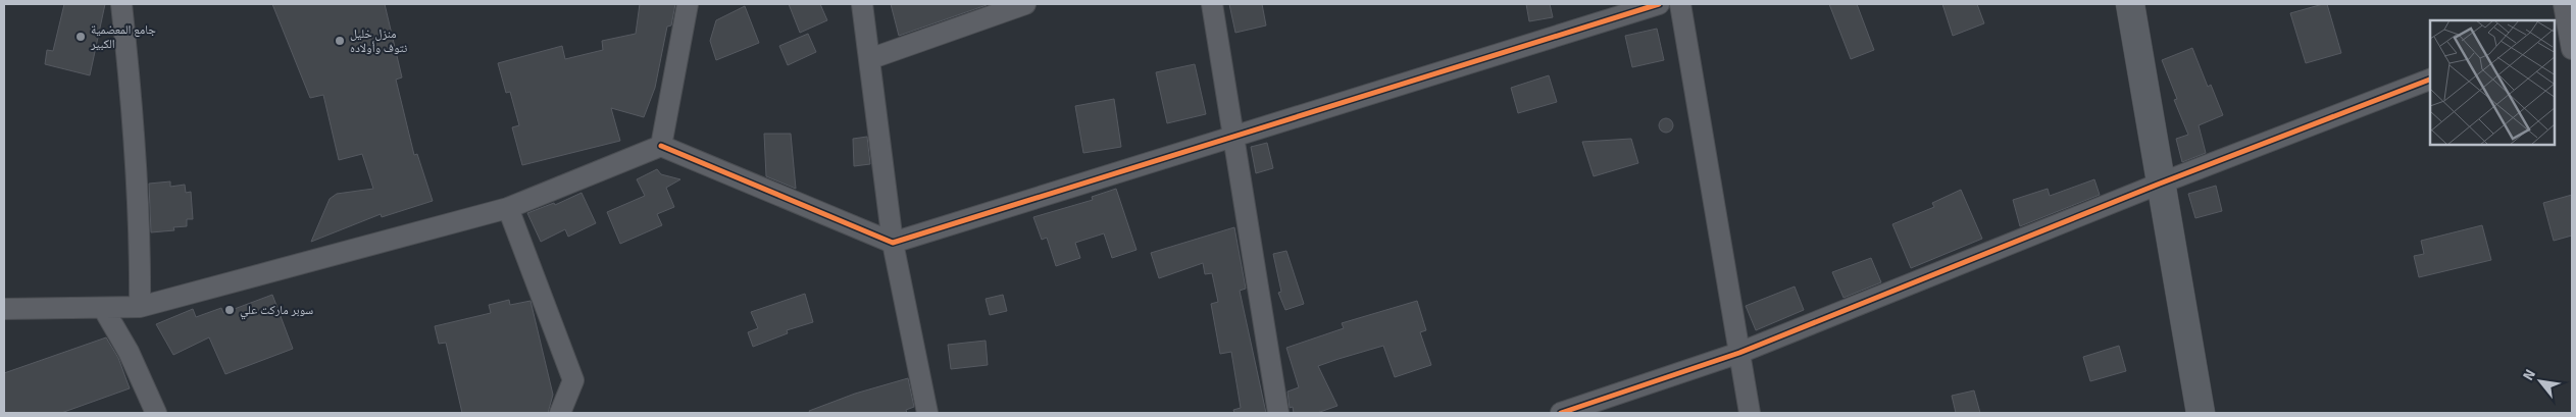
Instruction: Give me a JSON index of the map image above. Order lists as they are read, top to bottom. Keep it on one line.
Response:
{"places":["جامع المعضمية الكبير","منزل خليل نتوف وأولاده","سوبر ماركت علي"],"north":"top left"}
